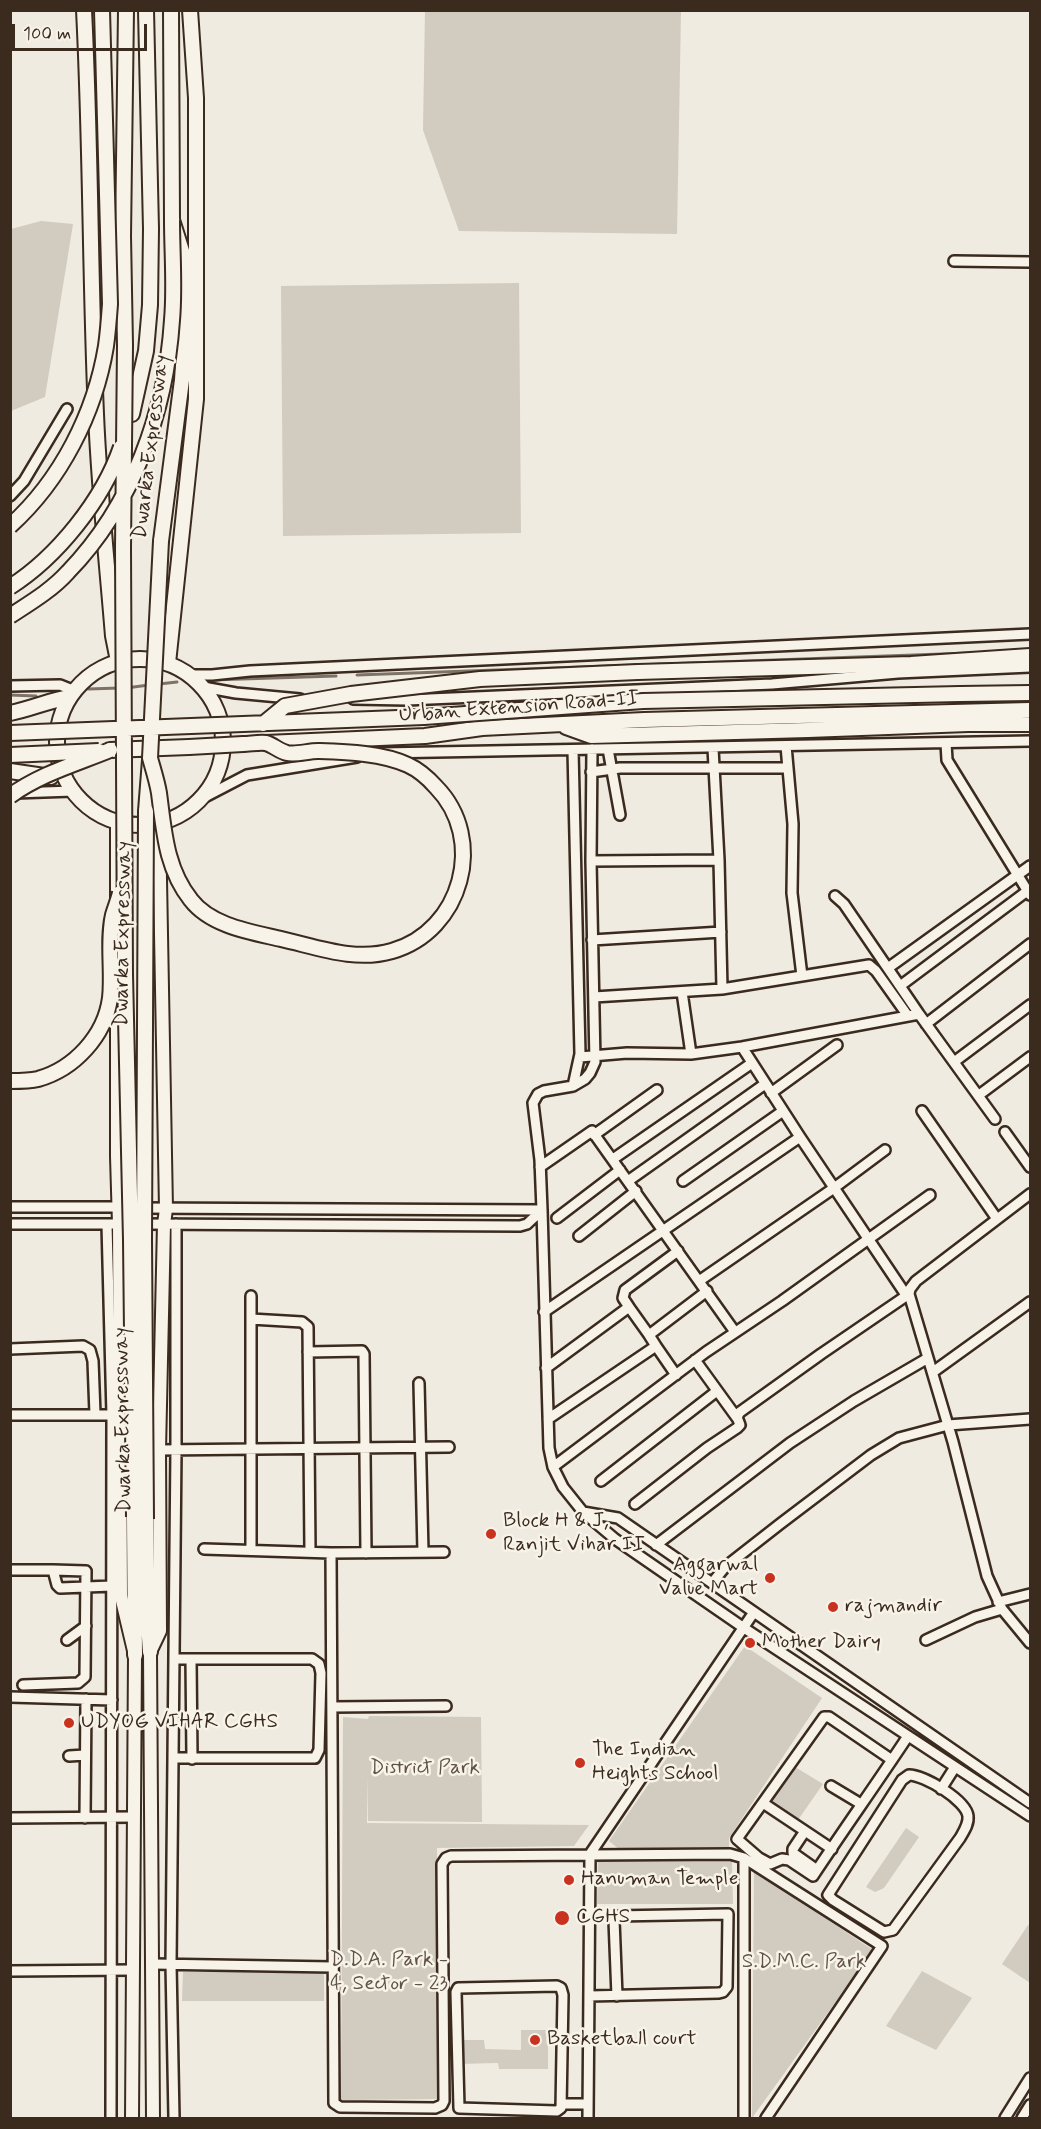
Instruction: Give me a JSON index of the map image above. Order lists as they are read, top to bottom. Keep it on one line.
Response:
{"streets":{"highway":["Dwarka Expressway","Urban Extension Road-II"]},"parks":["District Park","D.D.A. Park - 4, Sector - 23","S.D.M.C. Park"],"places":["Block H & J, Ranjit Vihar II","Aggarwal Value Mart","rajmandir","Mother Dairy","UDYOG VIHAR CGHS","The Indian Heights School","Hanuman Temple","CGHS","Basketball court"],"scale_bar":"100 m"}
